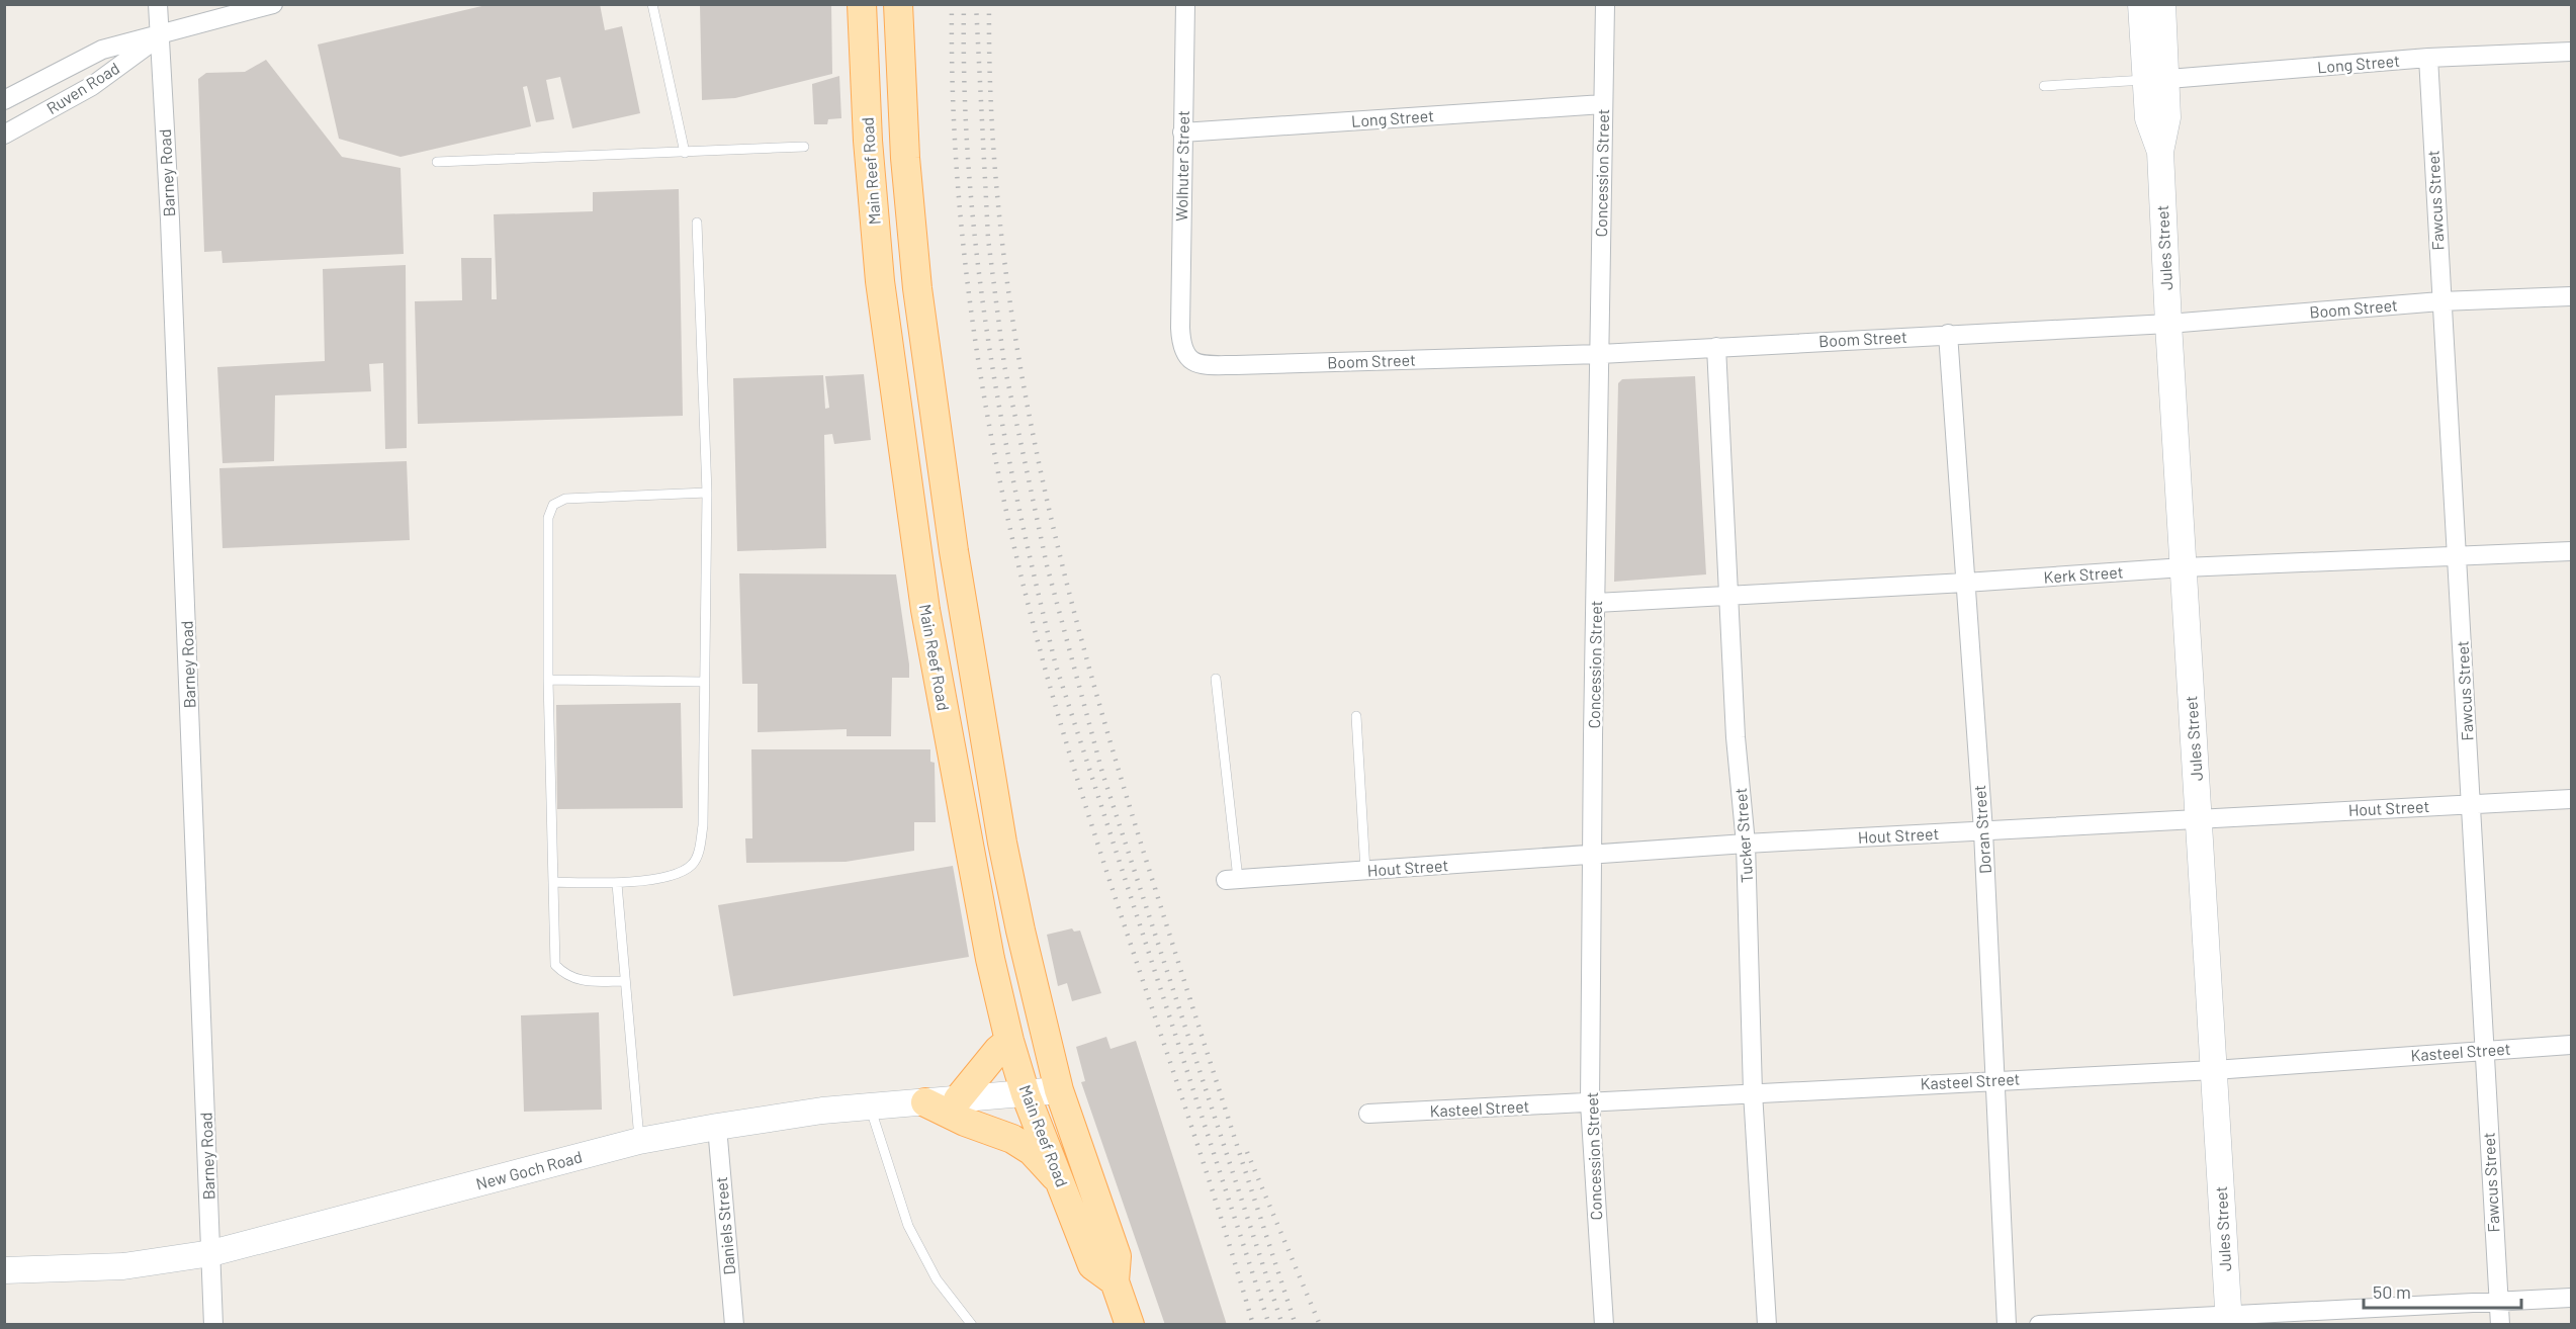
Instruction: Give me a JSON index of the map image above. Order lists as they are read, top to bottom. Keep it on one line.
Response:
{"streets":{"main road":["Main Reef Road","Jules Street","New Goch Road"],"street":["Long Street","Ruven Road","Wolhuter Street","Barney Road","Concession Street","Fawcus Street","Boom Street","Kerk Street","Hout Street","Doran Street","Tucker Street","Kasteel Street","Daniels Street"]},"crossings":[["Long Street","Wolhuter Street"],["Long Street","Concession Street"],["Long Street","Fawcus Street"],["Long Street","Jules Street"],["Ruven Road","Barney Road"],["Wolhuter Street","Boom Street"],["Main Reef Road","New Goch Road"],["Barney Road","New Goch Road"],["Concession Street","Boom Street"],["Concession Street","Kerk Street"],["Concession Street","Hout Street"],["Concession Street","Kasteel Street"],["Fawcus Street","Boom Street"],["Fawcus Street","Kerk Street"],["Fawcus Street","Hout Street"],["Fawcus Street","Kasteel Street"],["Jules Street","Boom Street"],["Jules Street","Kerk Street"],["Jules Street","Hout Street"],["Jules Street","Kasteel Street"],["Boom Street","Doran Street"],["Boom Street","Tucker Street"],["Kerk Street","Doran Street"],["Kerk Street","Tucker Street"],["Hout Street","Doran Street"],["Hout Street","Tucker Street"],["Doran Street","Kasteel Street"],["Tucker Street","Kasteel Street"],["New Goch Road","Daniels Street"]],"scale_bar":"50 m"}
